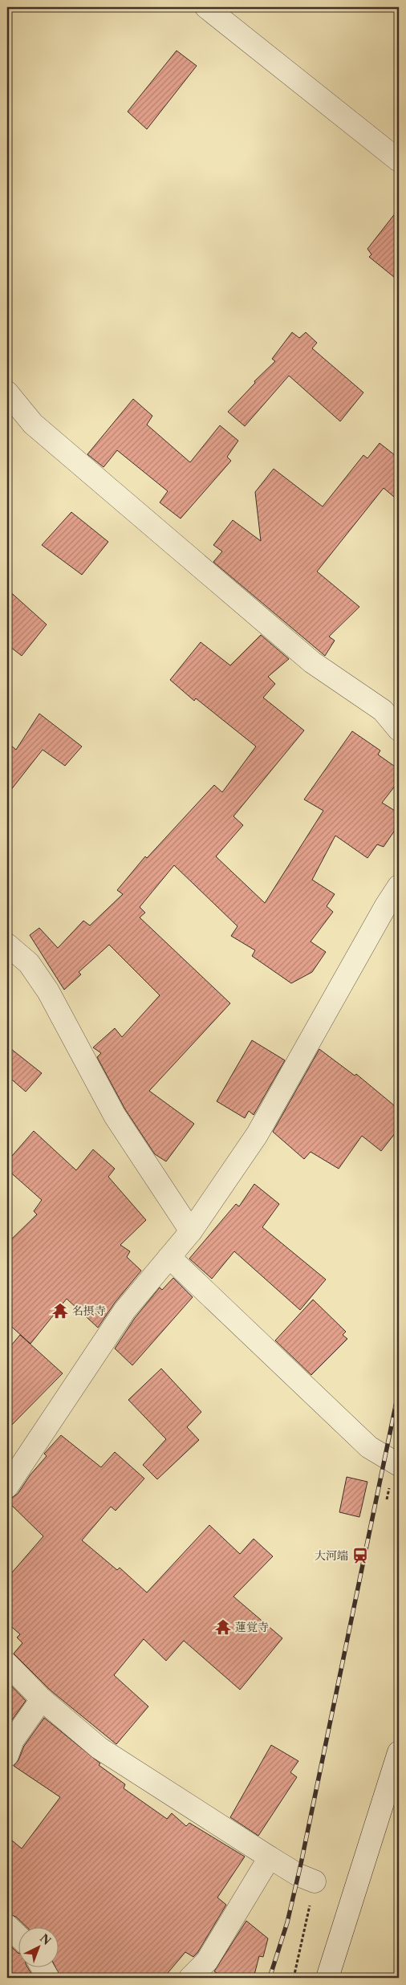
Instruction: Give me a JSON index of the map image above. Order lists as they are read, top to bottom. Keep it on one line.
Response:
{"places":{"temple":["名摂寺","蓮覚寺"],"station":["大河端"]},"north":"top right"}
